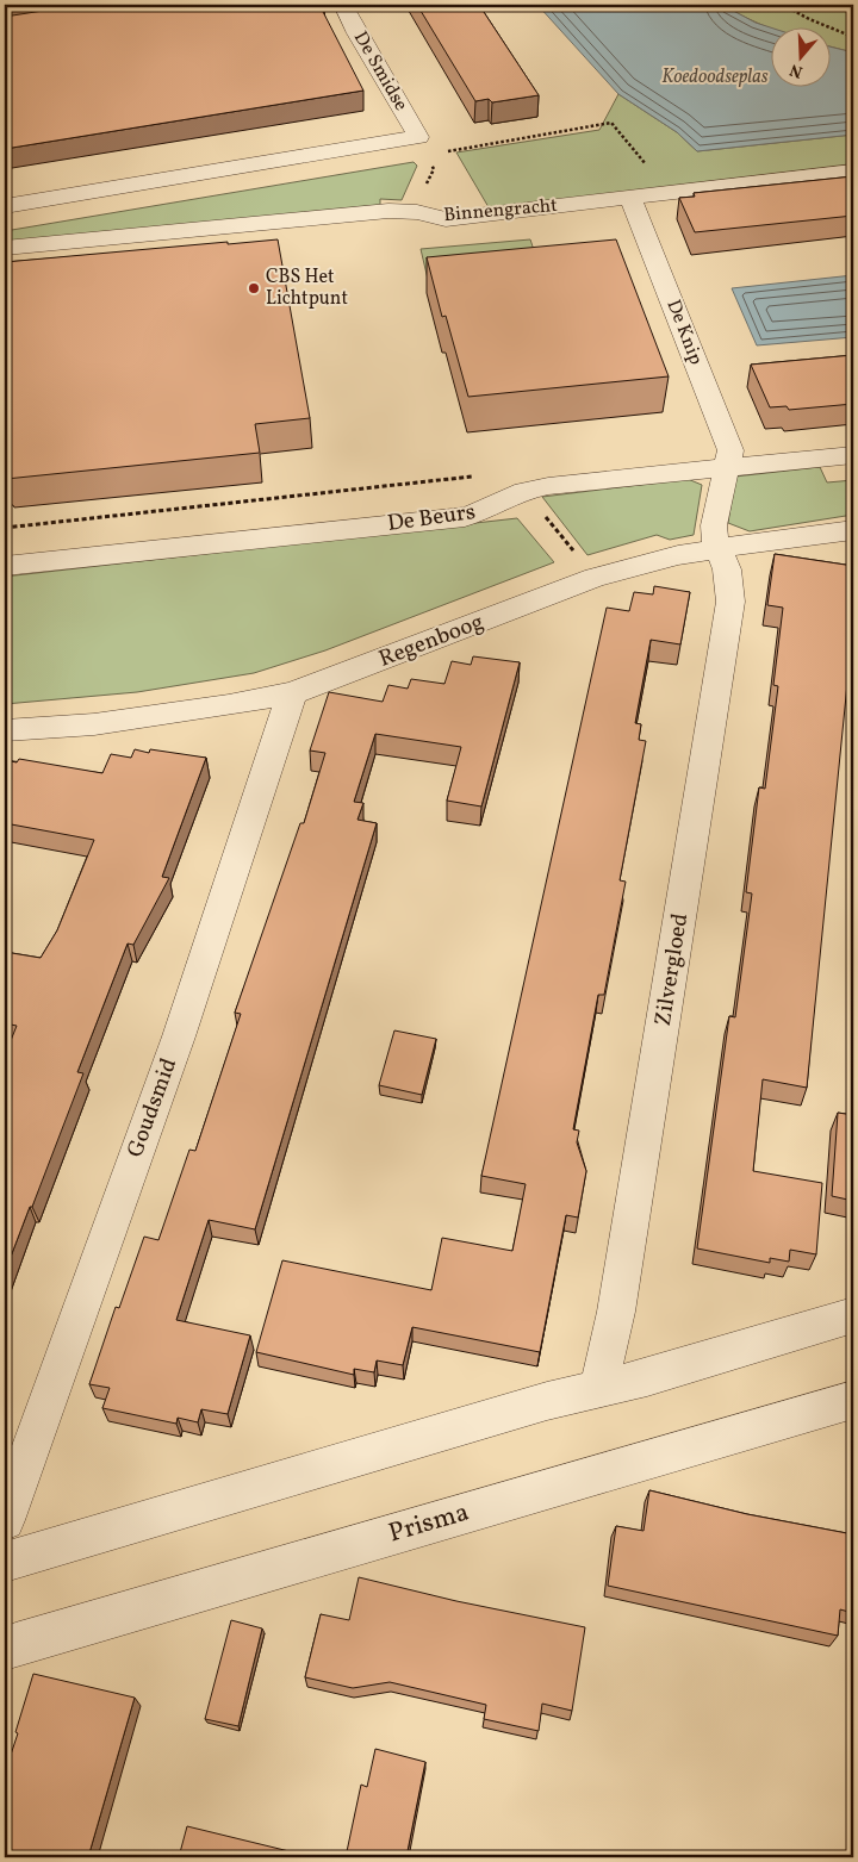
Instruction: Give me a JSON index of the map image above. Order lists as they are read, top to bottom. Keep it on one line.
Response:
{"streets":{"street":["De Smidse","Binnengracht","De Knip","De Beurs","Regenboog","Zilvergloed","Goudsmid","Prisma"]},"crossings":[["Binnengracht","De Knip"],["De Knip","De Beurs"],["De Knip","Regenboog"],["De Knip","Zilvergloed"],["Regenboog","Zilvergloed"],["Regenboog","Goudsmid"]],"water":["Koedoodseplas"],"places":["CBS Het Lichtpunt"],"north":"bottom"}
